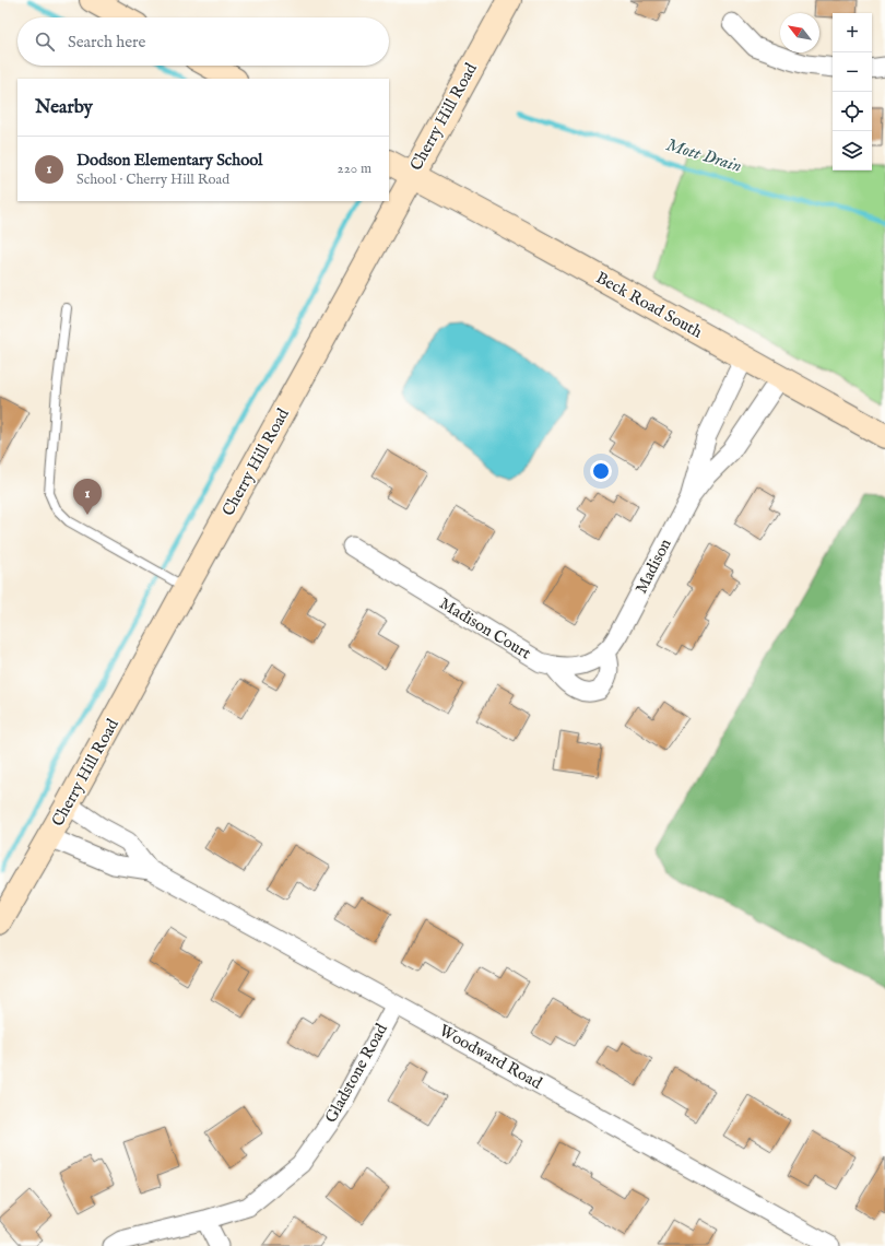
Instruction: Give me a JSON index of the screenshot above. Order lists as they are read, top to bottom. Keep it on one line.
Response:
{"streets":{"main road":["Cherry Hill Road","Beck Road South"],"street":["Madison","Madison Court","Woodward Road","Gladstone Road"]},"crossings":[["Cherry Hill Road","Beck Road South"],["Cherry Hill Road","Woodward Road"],["Beck Road South","Madison"],["Madison","Madison Court"],["Woodward Road","Gladstone Road"]],"water":["Mott Drain"],"north":"top left","page":{"map_buttons":["+","−"],"search":"Search here","heading":"Nearby","list":[{"mark":"1","name":"Dodson Elementary School","note":"School · Cherry Hill Road","value":"220 m"}],"pins":"1"}}
